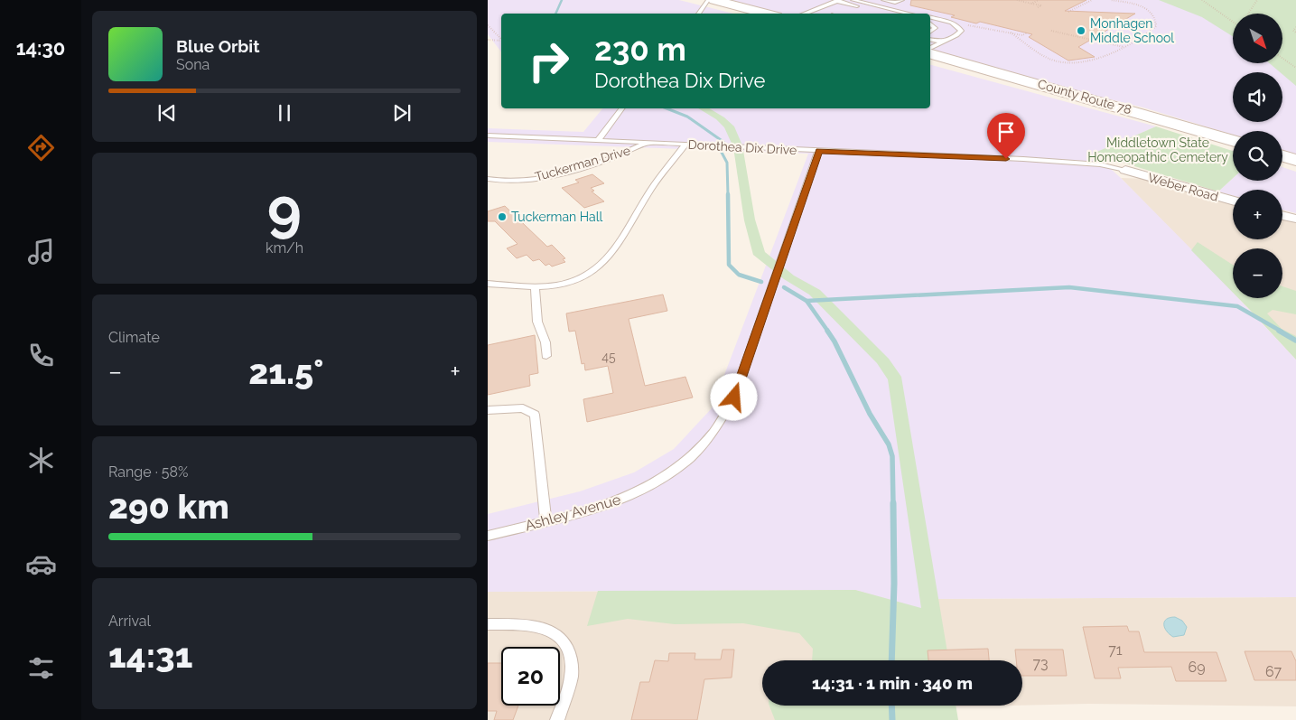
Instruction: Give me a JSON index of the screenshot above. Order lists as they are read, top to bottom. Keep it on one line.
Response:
{"streets":{"street":["County Route 78","Weber Road"],"lane":["Dorothea Dix Drive","Tuckerman Drive","Ashley Avenue"]},"crossings":[["Dorothea Dix Drive","Tuckerman Drive"],["Dorothea Dix Drive","Weber Road"],["Dorothea Dix Drive","Ashley Avenue"]],"parks":["Middletown State Homeopathic Cemetery"],"places":["Monhagen Middle School","Tuckerman Hall"],"house_numbers":["45","71","73","69","67"],"north":"bottom right","page":{"tabs":"14:30","map_buttons":["+","−"],"turn":["230 m","Dorothea Dix Drive"],"song":["Blue Orbit","Sona"],"tile":[["9","km/h"],"Climate",["Range · 58%","290 km"],["Arrival","14:31"]],"heat":["−","21.5°","+"],"limit":"20","trip":"14:31 · 1 min · 340 m"}}
